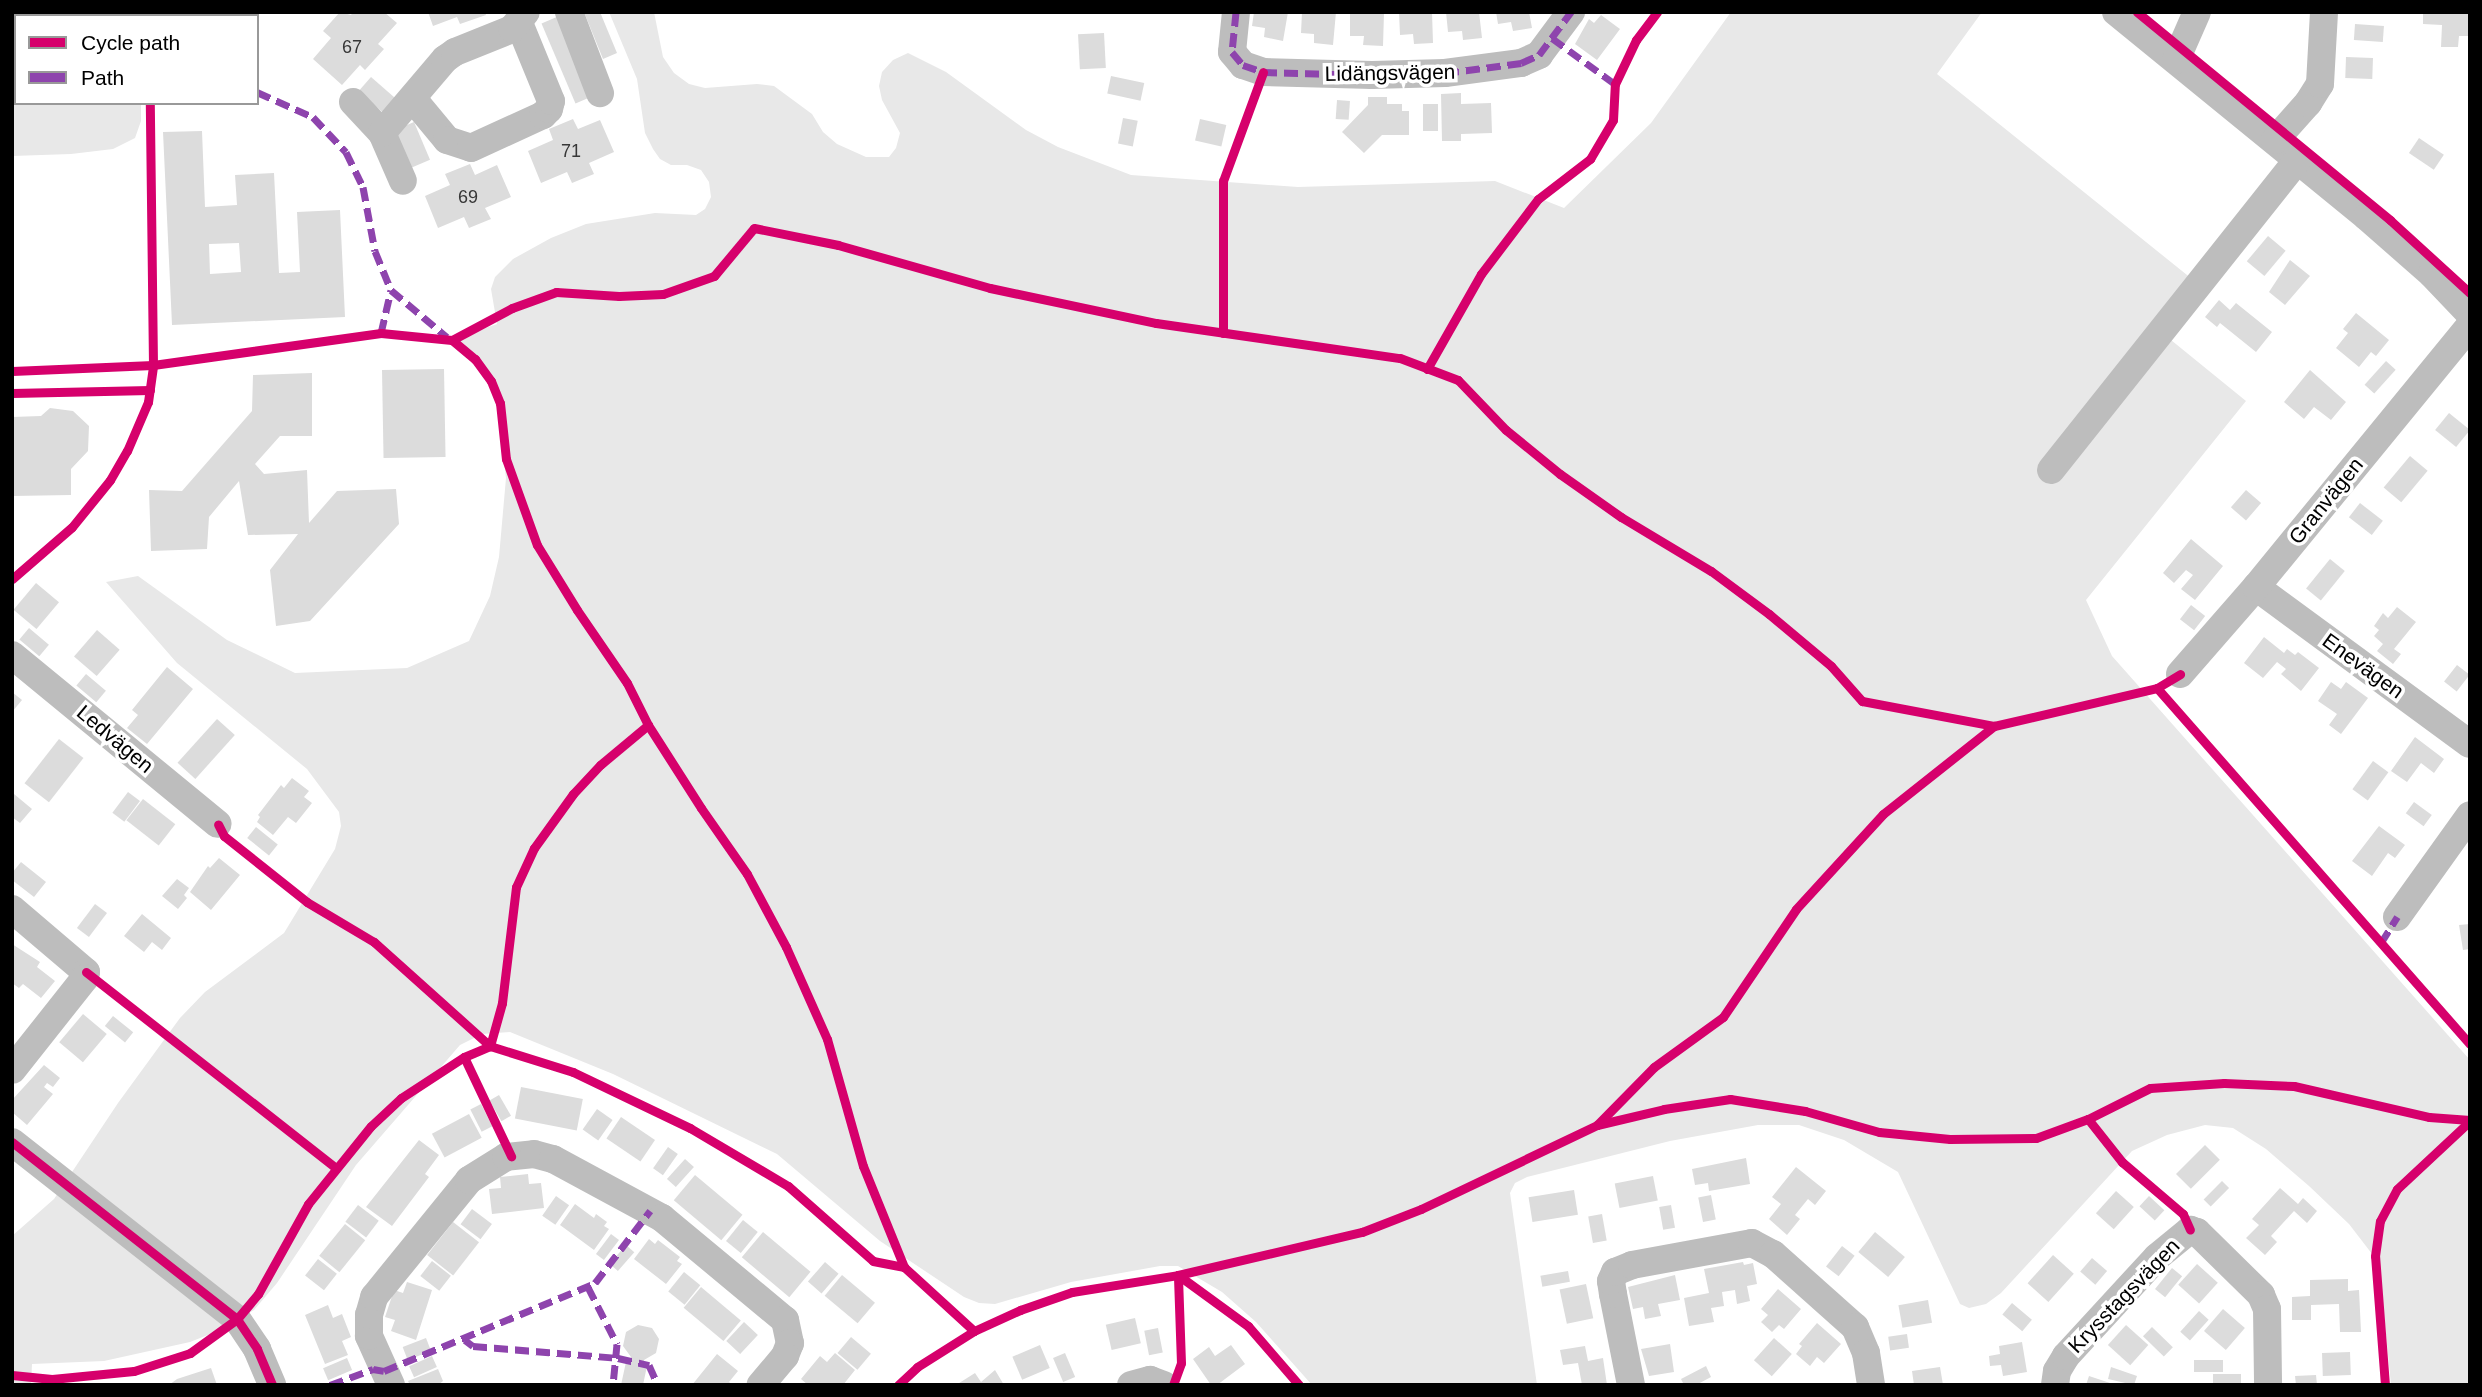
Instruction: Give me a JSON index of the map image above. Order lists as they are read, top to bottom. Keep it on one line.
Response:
{"streets":{"street":["Lidängsvägen","Granvägen","Enevägen","Ledvägen","Krysstagsvägen"]},"crossings":[["Granvägen","Enevägen"]],"house_numbers":["67","71","69"],"legend":["Cycle path","Path"]}
